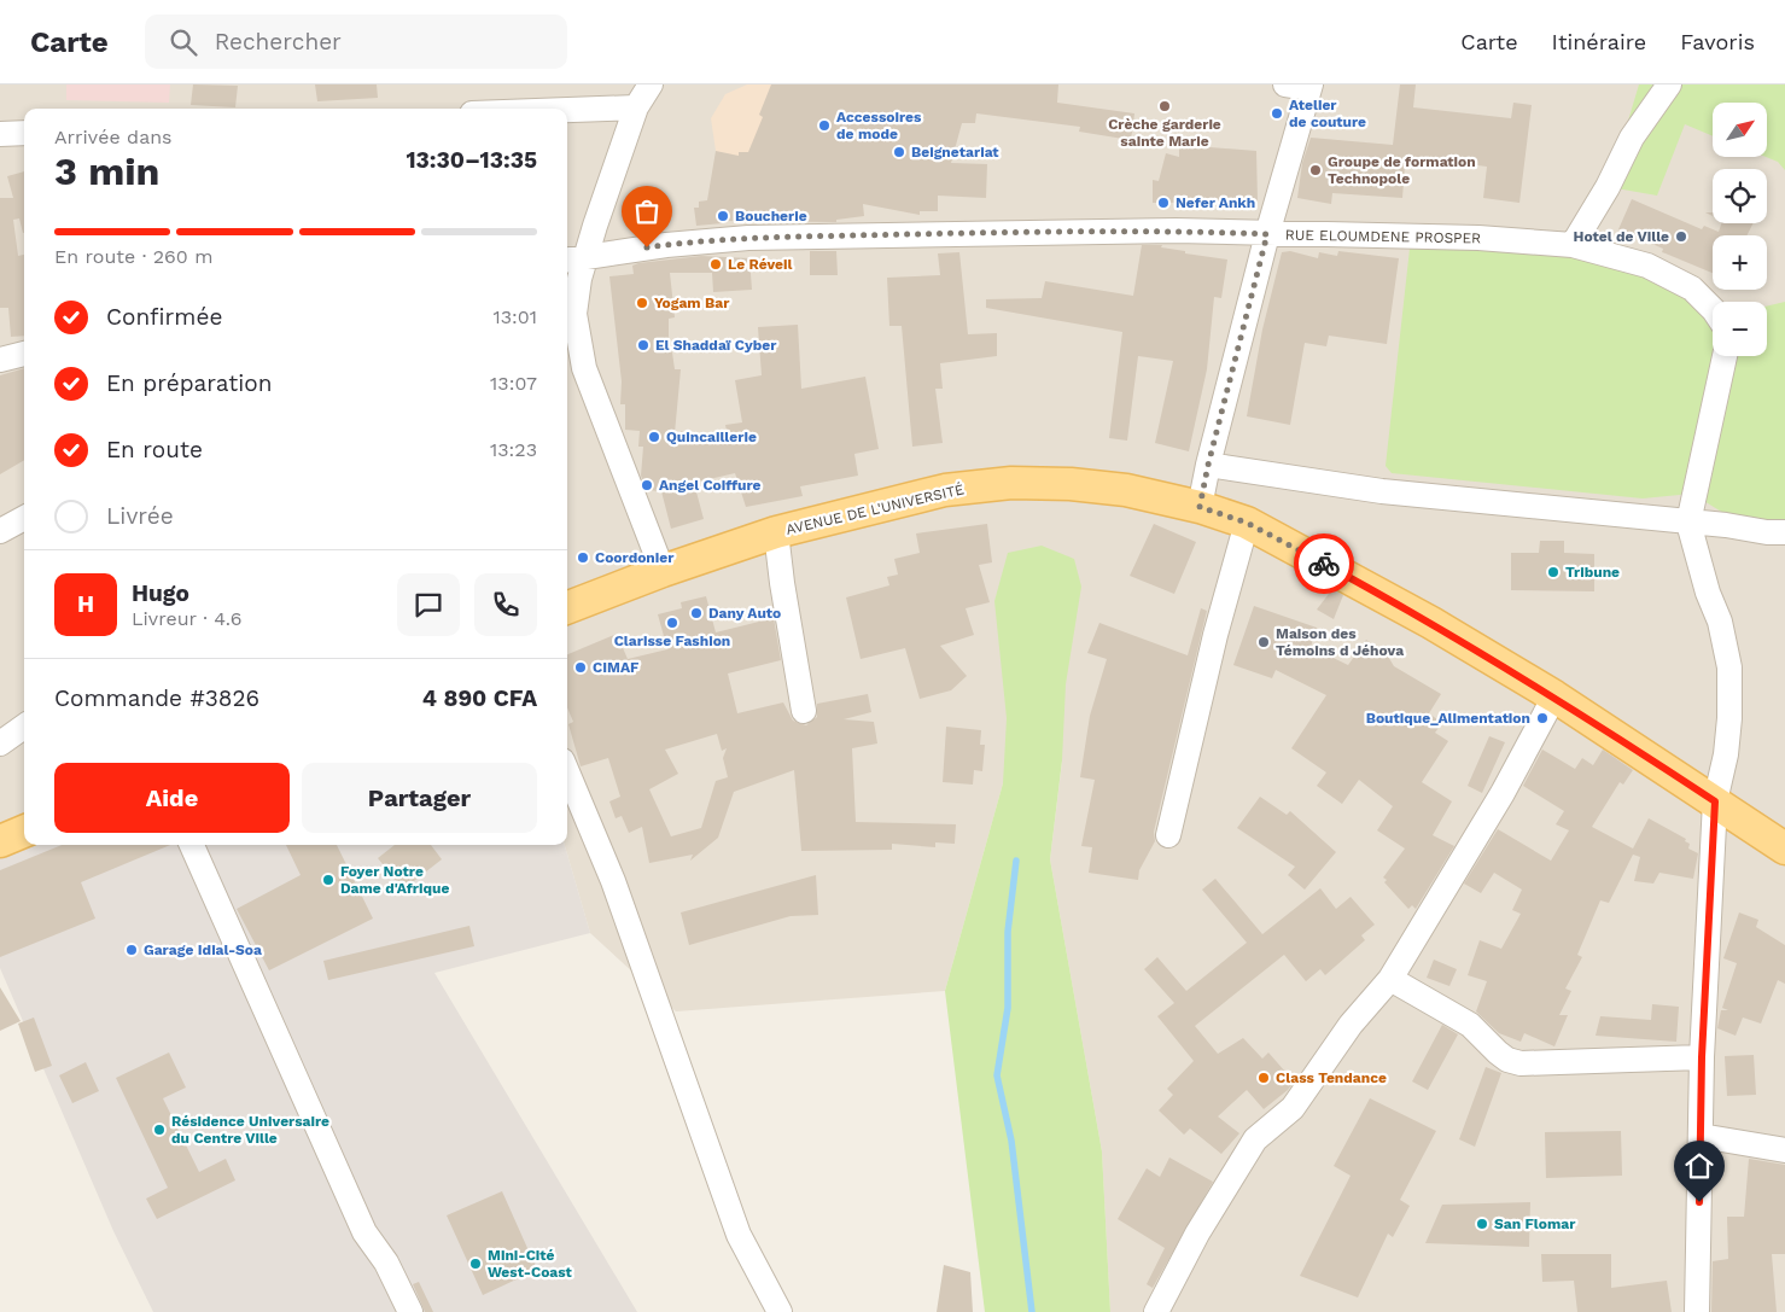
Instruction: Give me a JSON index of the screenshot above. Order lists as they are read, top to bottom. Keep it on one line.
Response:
{"streets":{"main road":["AVENUE DE L'UNIVERSITÉ"],"street":["RUE ELOUMDENE PROSPER"]},"places":["Crèche garderie sainte Marie","Atelier de couture","Accessoires de mode","Beignetariat","Groupe de formation Technopole","Nefer Ankh","Boucherie","Hotel de Ville","Le Réveil","Yogam Bar","El Shaddaï Cyber","Quincaillerie","Angel Coiffure","Coordonier","Tribune","Dany Auto","Clarisse Fashion","Maison des Témoins d Jéhova","CIMAF","Boutique_Alimentation","Foyer Notre Dame d'Afrique","Garage Idial-Soa","Class Tendance","Résidence Universaire du Centre Ville","San Flomar","Mini-Cité West-Coast"],"north":"top right","page":{"header":"Carte","search":"Rechercher","nav":["Carte","Itinéraire","Favoris"],"map_buttons":["+","−"],"heading":["3 min","Arrivée dans","13:30–13:35"],"panel":["Hugo","Livreur · 4.6","Commande #3826","4 890 CFA"],"bar":"En route · 260 m","list":[["Confirmée","13:01"],["En préparation","13:07"],["En route","13:23"],"Livrée"],"round":"H","buttons":["Aide","Partager"]}}
